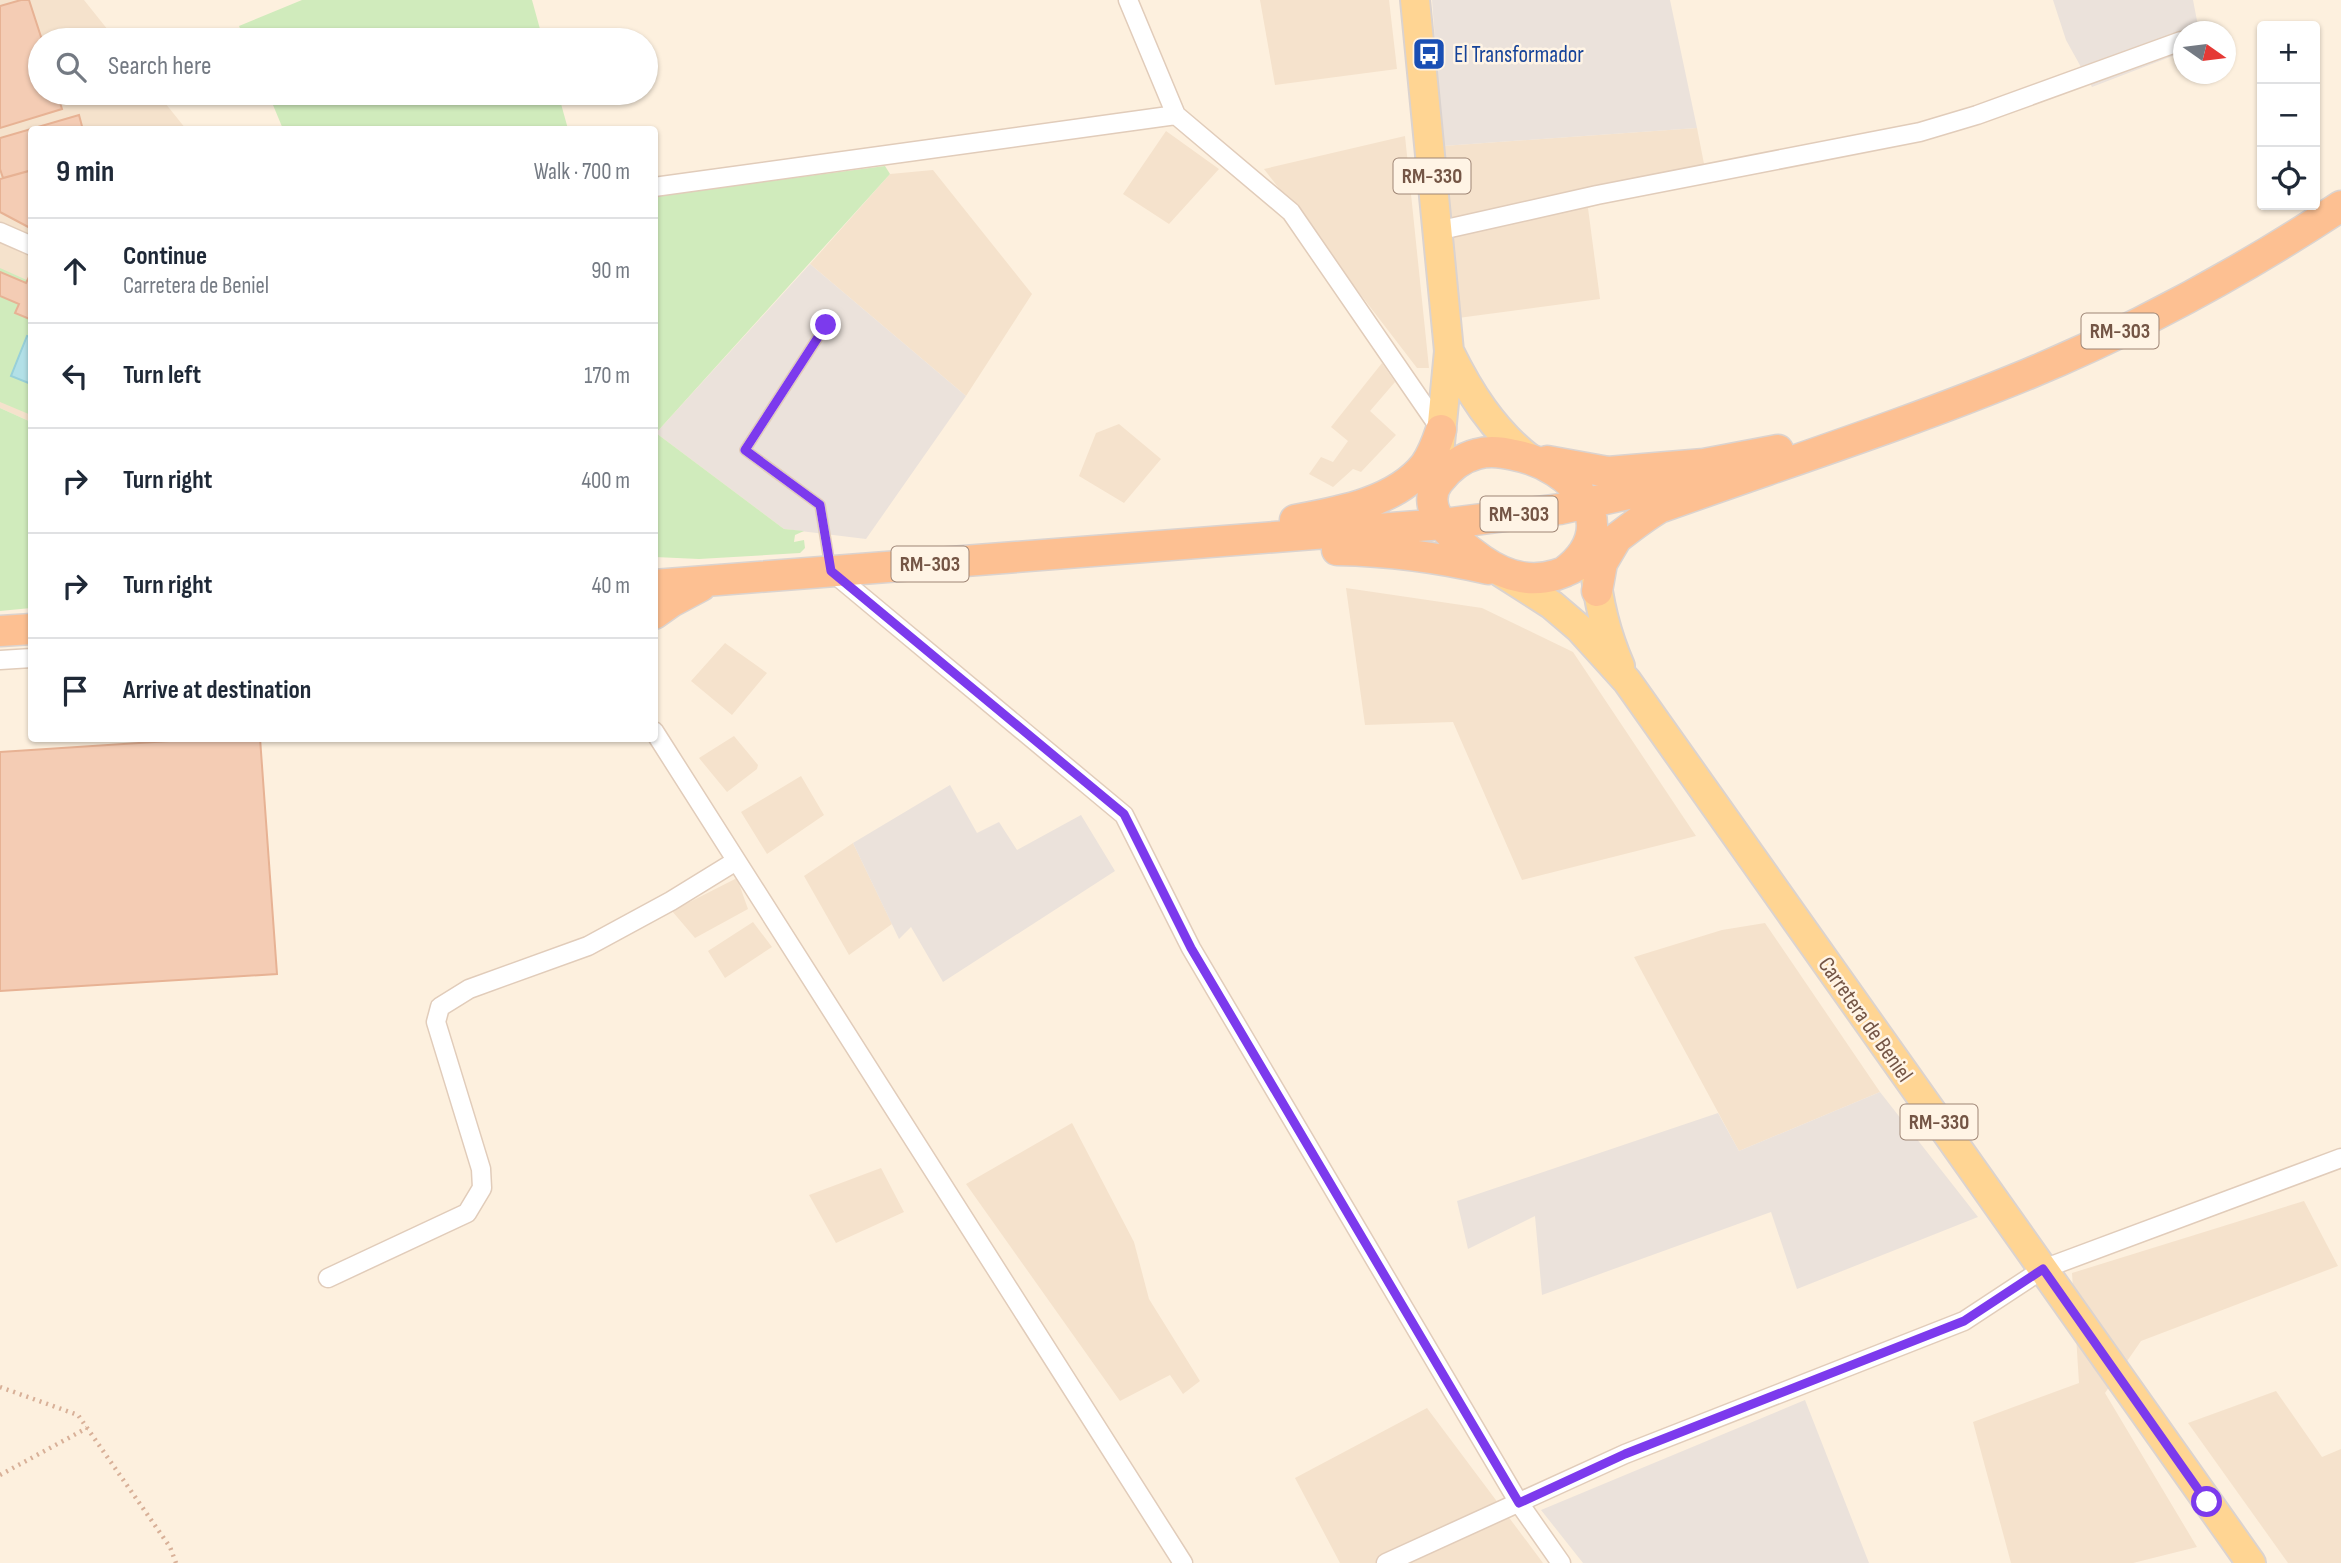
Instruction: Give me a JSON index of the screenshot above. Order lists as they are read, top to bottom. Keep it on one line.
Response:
{"streets":{"highway":["RM-303"],"main road":["RM-330","Carretera de Beniel"]},"places":{"bus stop":["El Transformador"]},"north":"right","page":{"map_buttons":["+","−"],"search":"Search here","heading":["9 min","Walk · 700 m"],"list":[["Continue","Carretera de Beniel","90 m"],["Turn left","170 m"],["Turn right","400 m"],["Turn right","40 m"],"Arrive at destination"]}}
